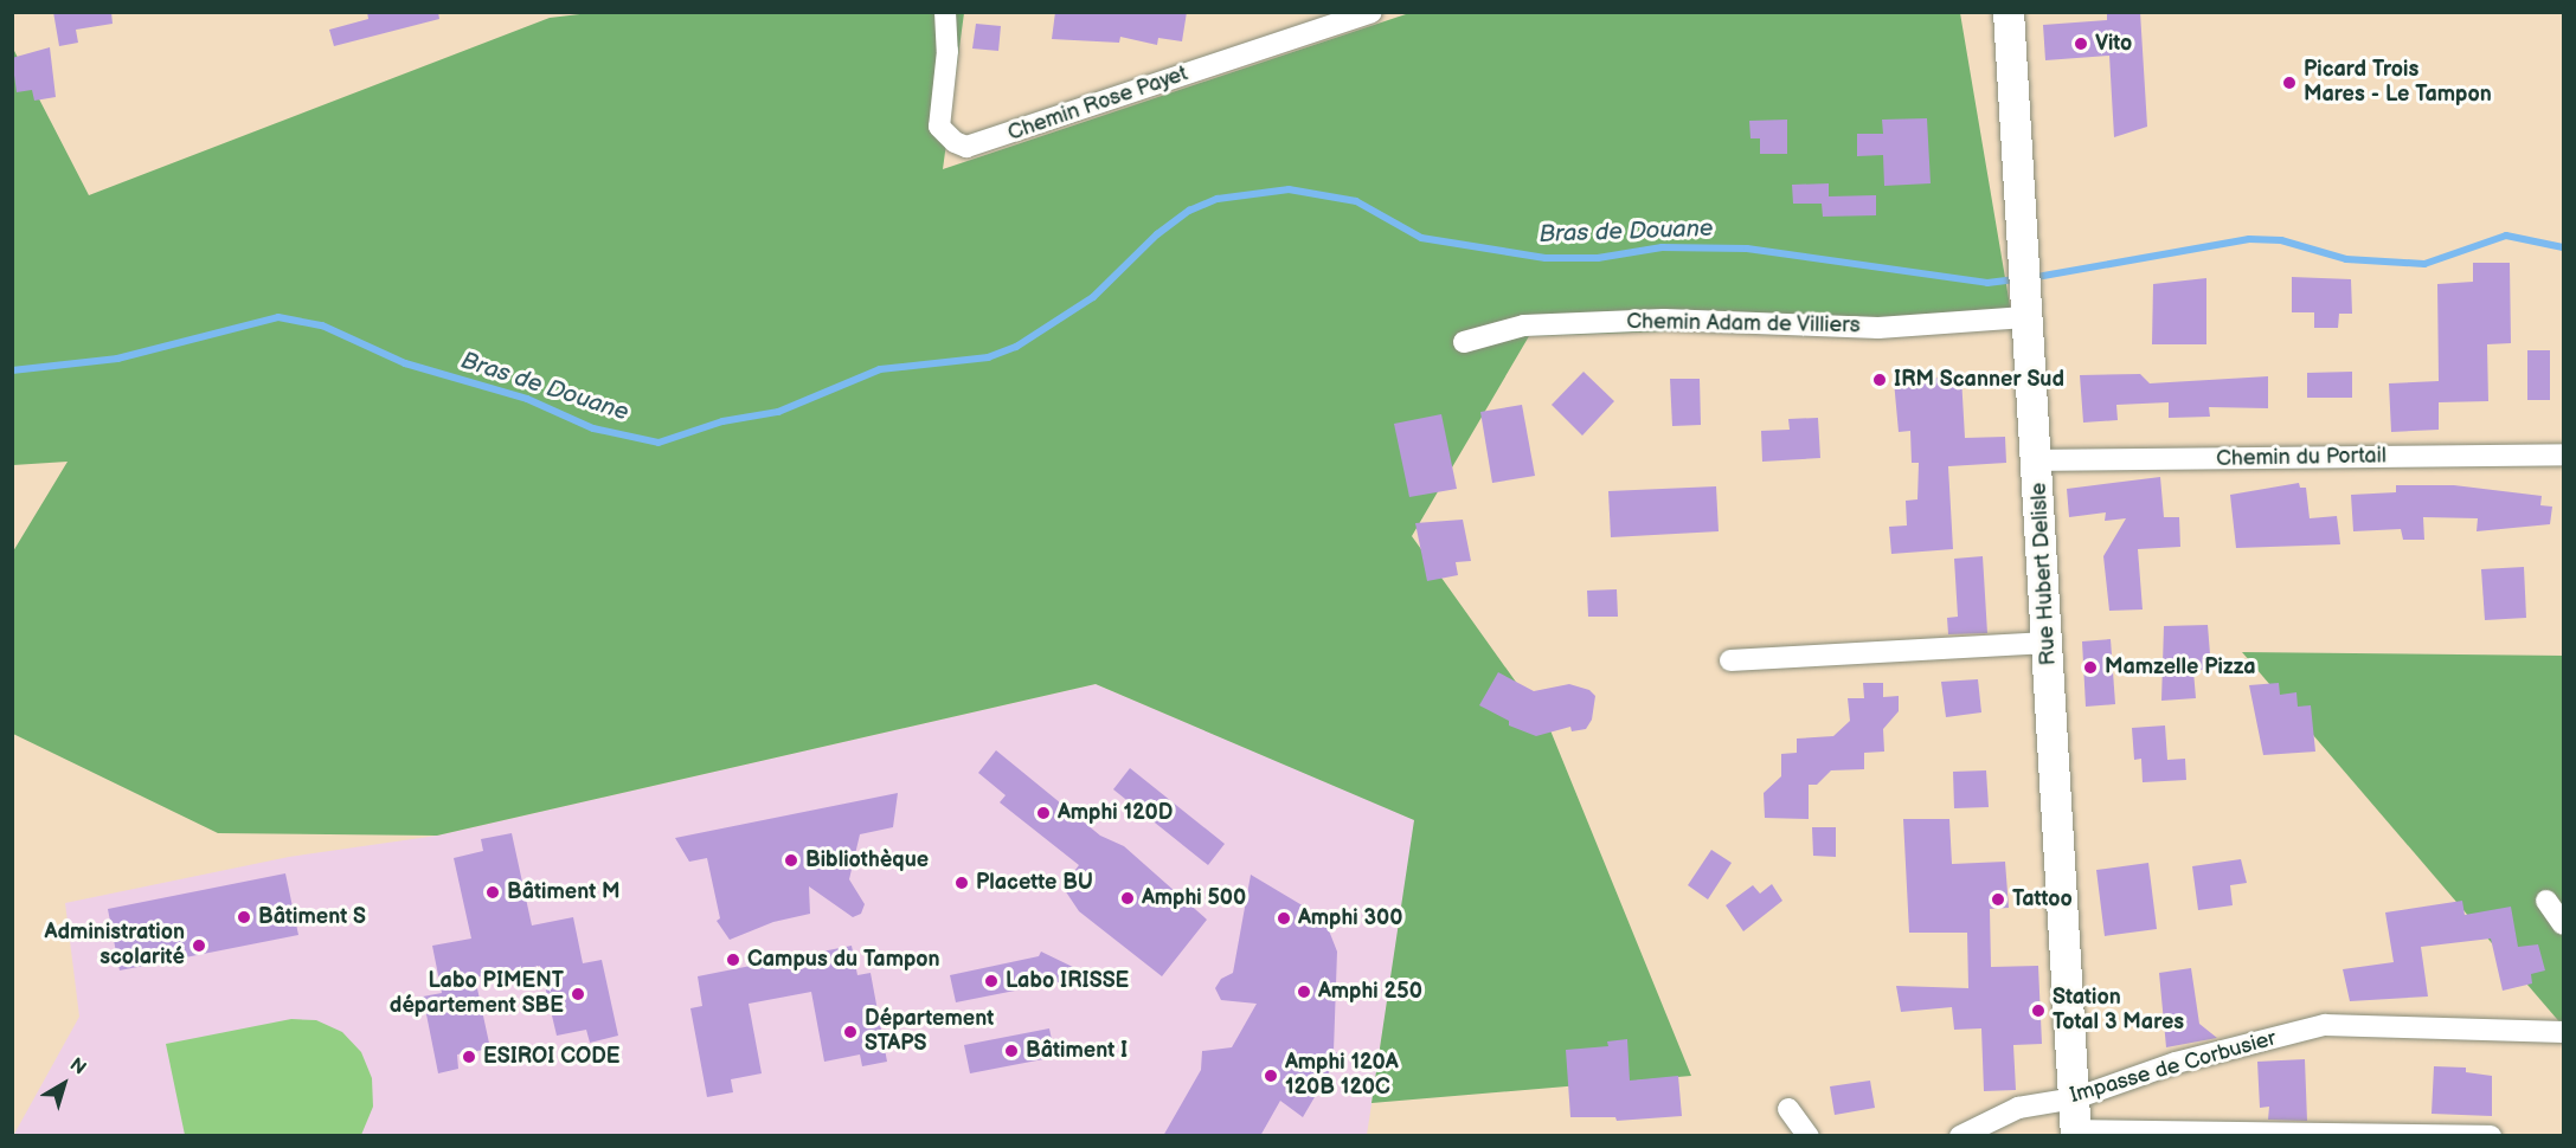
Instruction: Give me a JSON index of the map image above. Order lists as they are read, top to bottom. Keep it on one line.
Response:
{"streets":{"main road":["Rue Hubert Delisle"],"street":["Chemin Rose Payet","Chemin Adam de Villiers","Chemin du Portail","Impasse de Corbusier"]},"crossings":[["Chemin Adam de Villiers","Rue Hubert Delisle"],["Chemin du Portail","Rue Hubert Delisle"],["Rue Hubert Delisle","Impasse de Corbusier"]],"water":["Bras de Douane"],"places":["Vito","Picard Trois Mares - Le Tampon","IRM Scanner Sud","Mamzelle Pizza","Amphi 120D","Bibliothèque","Placette BU","Bâtiment M","Amphi 500","Tattoo","Bâtiment S","Amphi 300","Administration scolarité","Campus du Tampon","Labo IRISSE","Amphi 250","Labo PIMENT département SBE","Station Total 3 Mares","Département STAPS","Bâtiment I","ESIROI CODE","Amphi 120A 120B 120C"],"north":"top right"}
